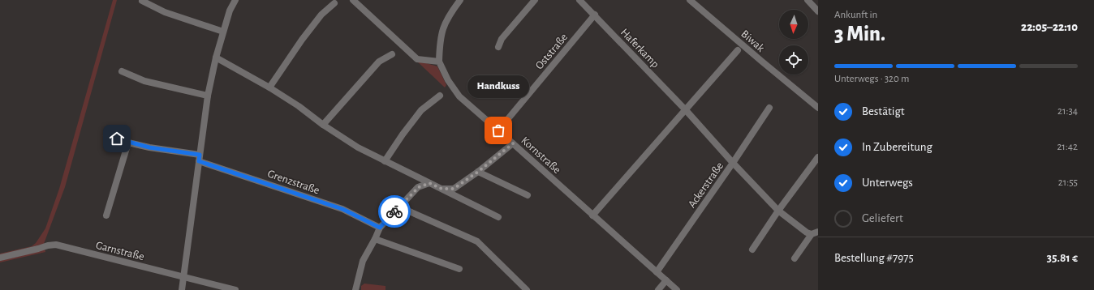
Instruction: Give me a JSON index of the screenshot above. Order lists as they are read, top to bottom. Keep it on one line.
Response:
{"streets":{"street":["Biwak","Haferkamp","Oststraße","Kornstraße","Grenzstraße","Ackerstraße","Garnstraße"]},"crossings":[["Haferkamp","Oststraße"],["Haferkamp","Ackerstraße"],["Oststraße","Kornstraße"],["Kornstraße","Ackerstraße"]],"places":["Handkuss"],"north":"bottom","page":{"heading":["3 Min.","Ankunft in","22:05–22:10"],"panel":["Bestellung #7975","35.81 €"],"bar":"Unterwegs · 320 m","bubble":"Handkuss","list":[["Bestätigt","21:34"],["In Zubereitung","21:42"],["Unterwegs","21:55"],"Geliefert"]}}
